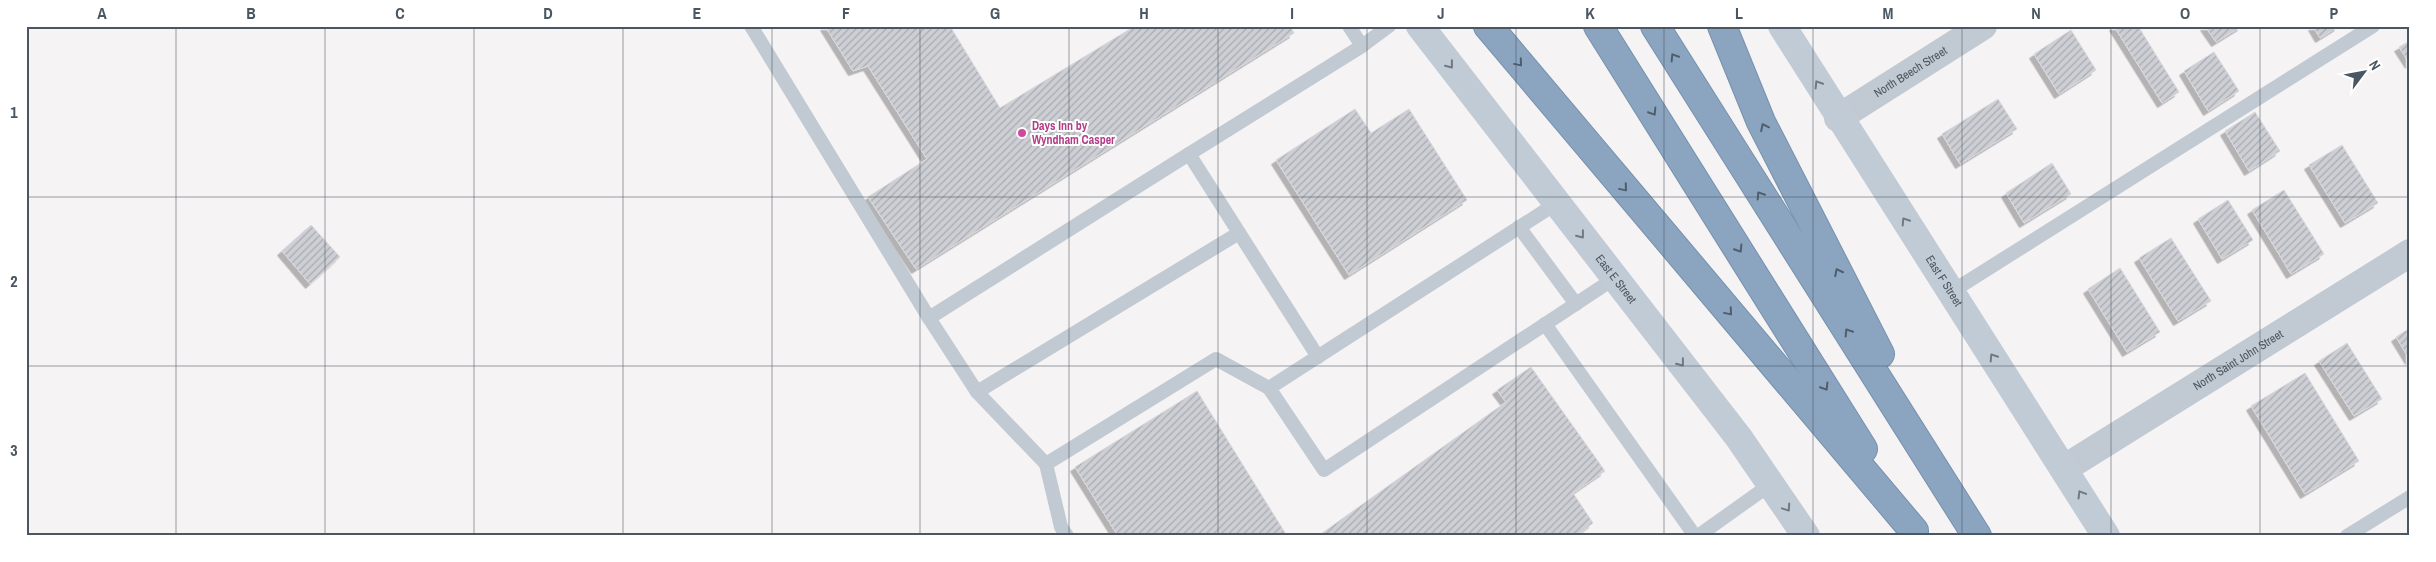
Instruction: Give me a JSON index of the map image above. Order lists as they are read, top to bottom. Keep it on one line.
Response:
{"streets":{"main road":["East E Street","East F Street"],"street":["North Beech Street","North Saint John Street"]},"crossings":[["North Beech Street","East F Street"],["East F Street","North Saint John Street"]],"one_way":["East E Street","East F Street"],"places":["Days Inn by Wyndham Casper"],"north":"top right","grid":{"columns":["A","B","C","D","E","F","G","H","I","J","K","L","M","N","O","P"],"rows":["1","2","3"]}}
